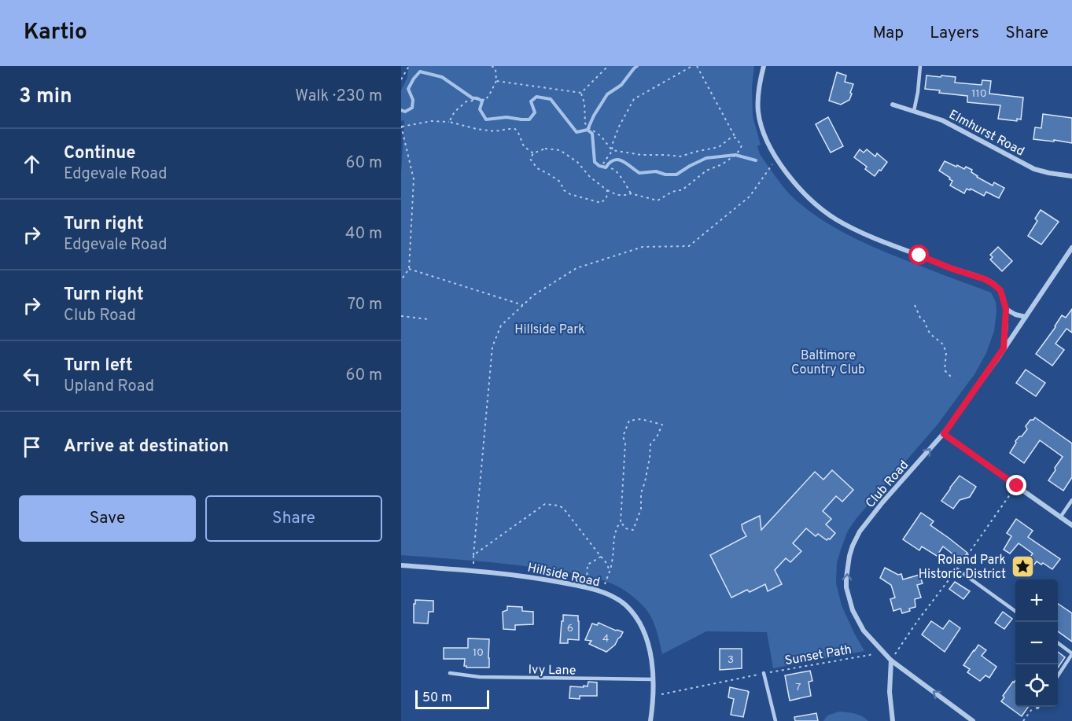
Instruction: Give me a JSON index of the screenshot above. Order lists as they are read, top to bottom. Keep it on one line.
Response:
{"streets":{"street":["Elmhurst Road","Club Road","Hillside Road"],"lane":["Ivy Lane"],"path":["Sunset Path"]},"crossings":[["Hillside Road","Ivy Lane"]],"parks":["Hillside Park","Baltimore Country Club"],"places":{"place":["Roland Park Historic District"]},"house_numbers":["110","6","4","10","3","7"],"scale_bar":"50 m","page":{"header":"Kartio","nav":["Map","Layers","Share"],"heading":["3 min","Walk · 230 m"],"list":[["Continue","Edgevale Road","60 m"],["Turn right","Edgevale Road","40 m"],["Turn right","Club Road","70 m"],["Turn left","Upland Road","60 m"],"Arrive at destination"],"buttons":["Save","Share"],"map_buttons":["+","−"],"scale":"50 m"}}
